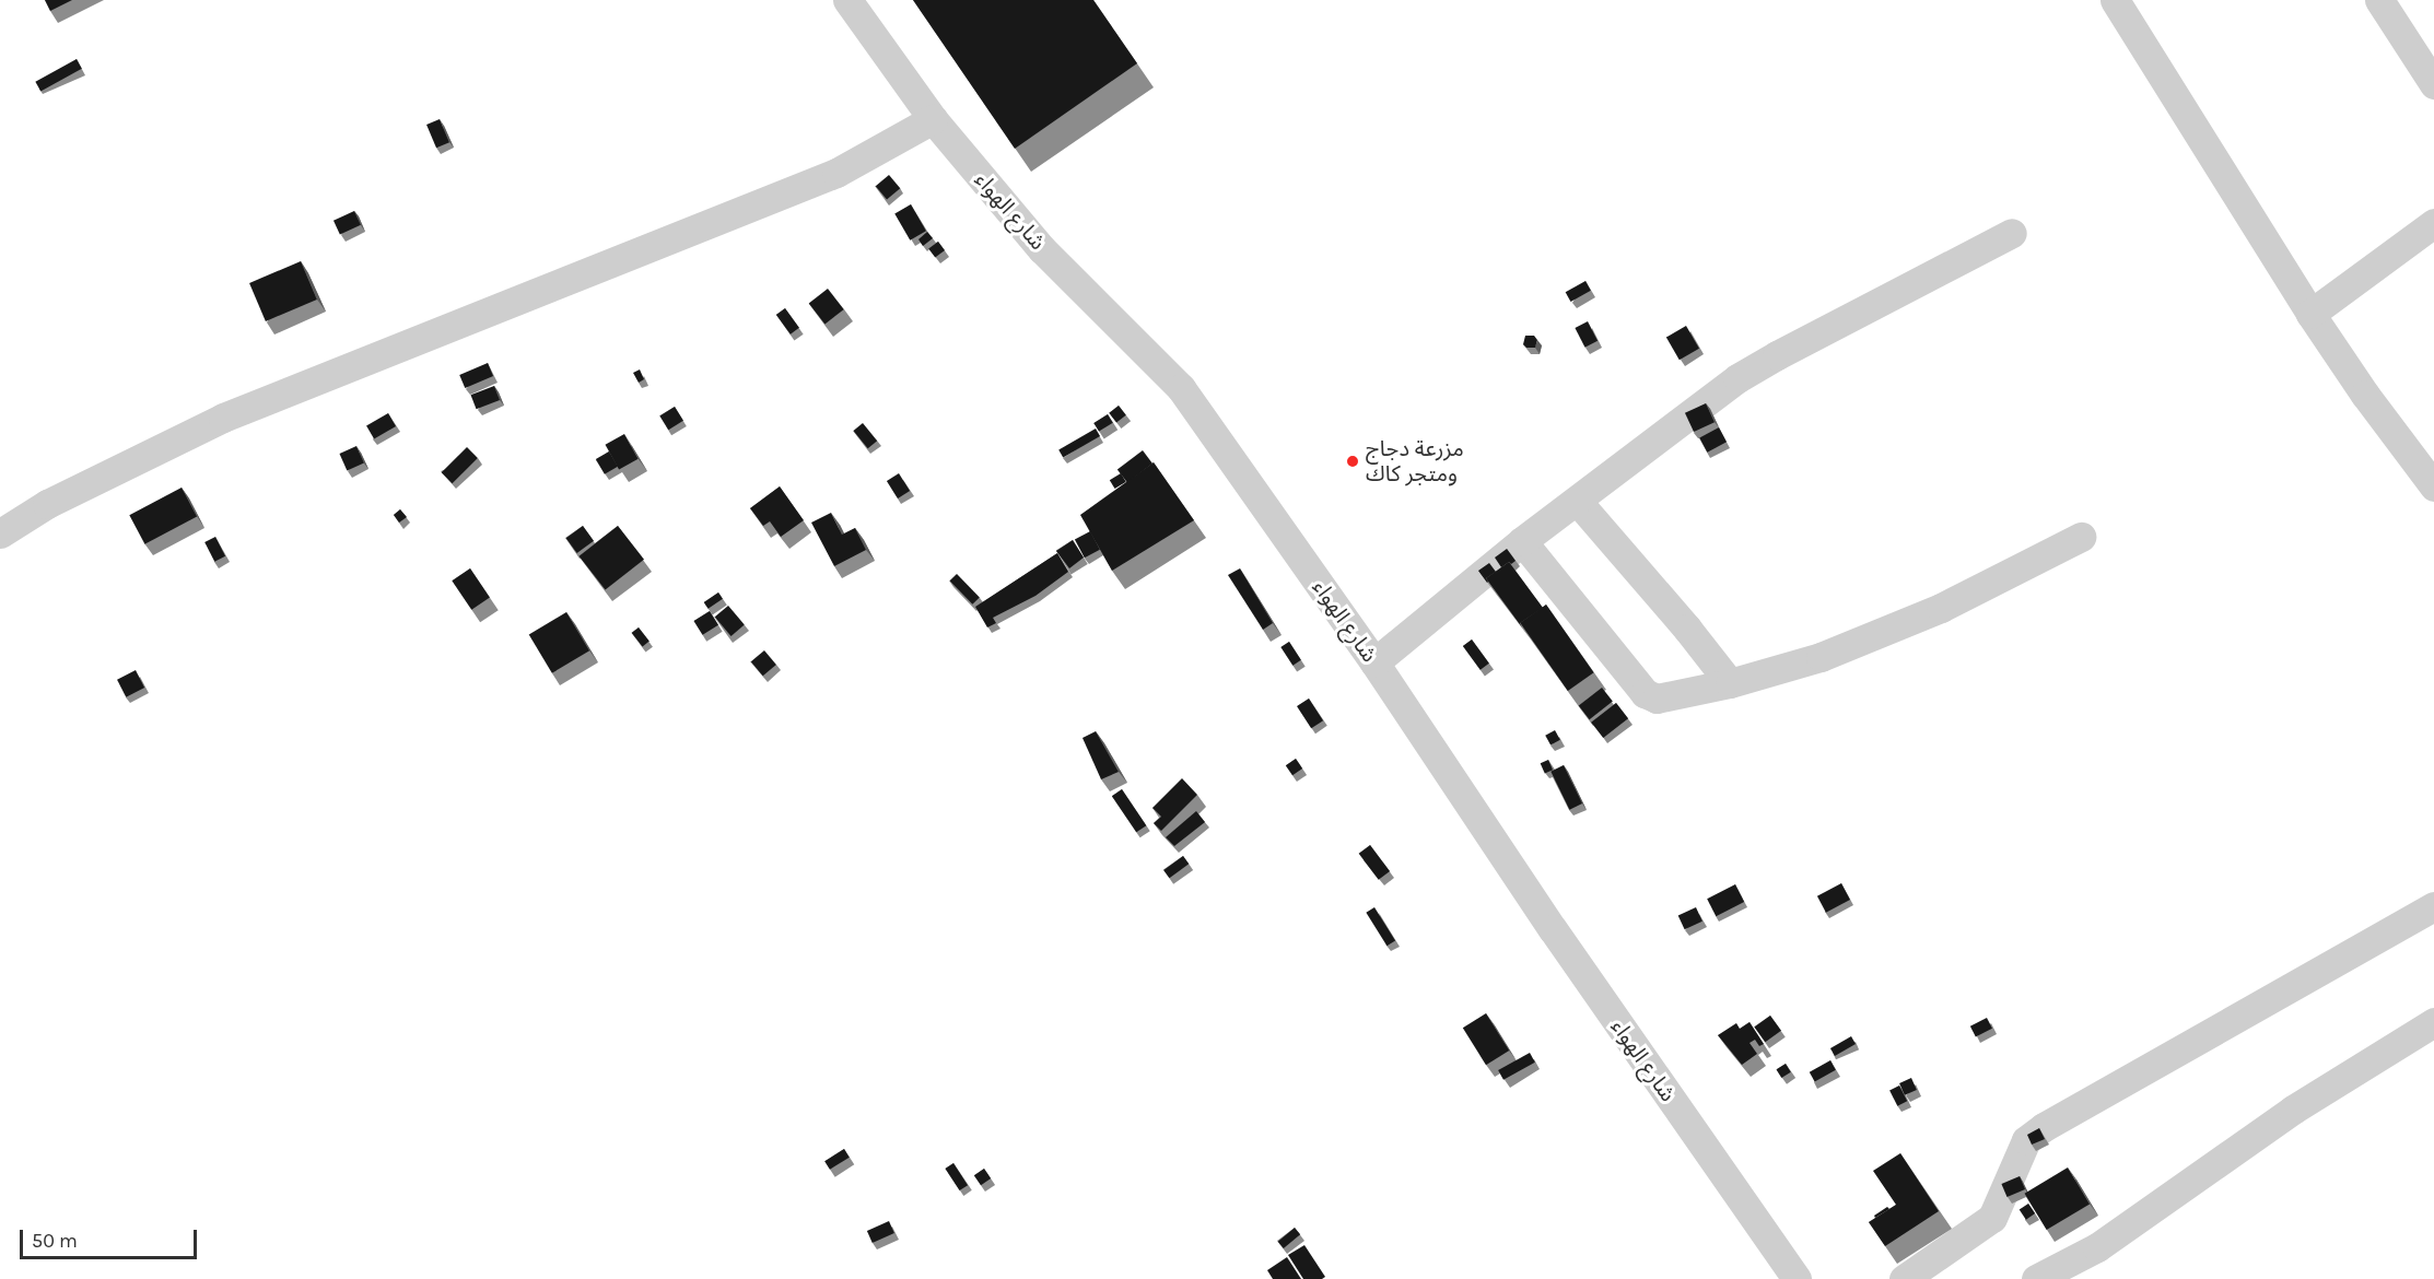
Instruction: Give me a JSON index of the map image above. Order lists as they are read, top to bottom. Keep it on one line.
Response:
{"streets":{"street":["شارع الهواء"]},"places":["مزرعة دجاج ومتجر كاك"],"scale_bar":"50 m"}
